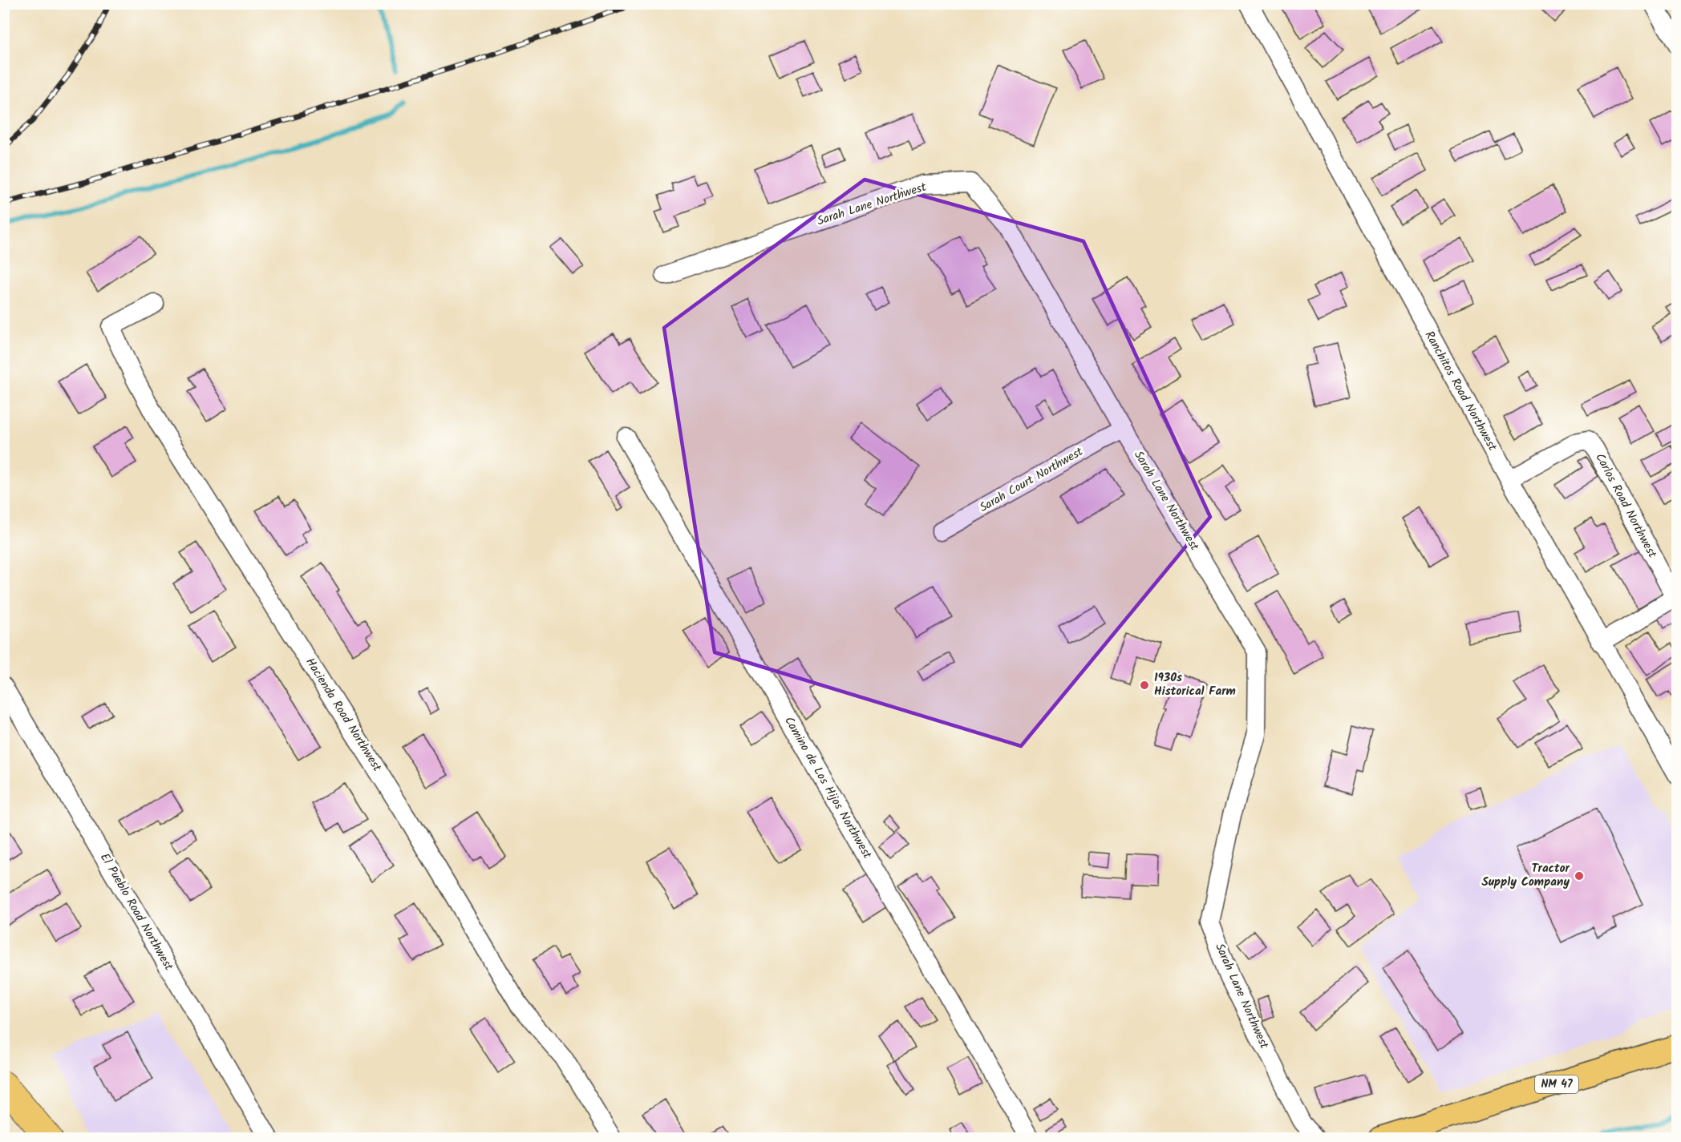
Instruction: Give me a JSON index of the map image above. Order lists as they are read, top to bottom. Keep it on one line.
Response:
{"streets":{"main road":["NM 47"],"street":["Sarah Lane Northwest","Ranchitos Road Northwest","Sarah Court Northwest","Carlos Road Northwest","Hacienda Road Northwest","Camino de Los Hijos Northwest","El Pueblo Road Northwest"]},"crossings":[["Sarah Lane Northwest","Sarah Court Northwest"],["Ranchitos Road Northwest","Carlos Road Northwest"]],"places":["1930s Historical Farm","Tractor Supply Company"]}
